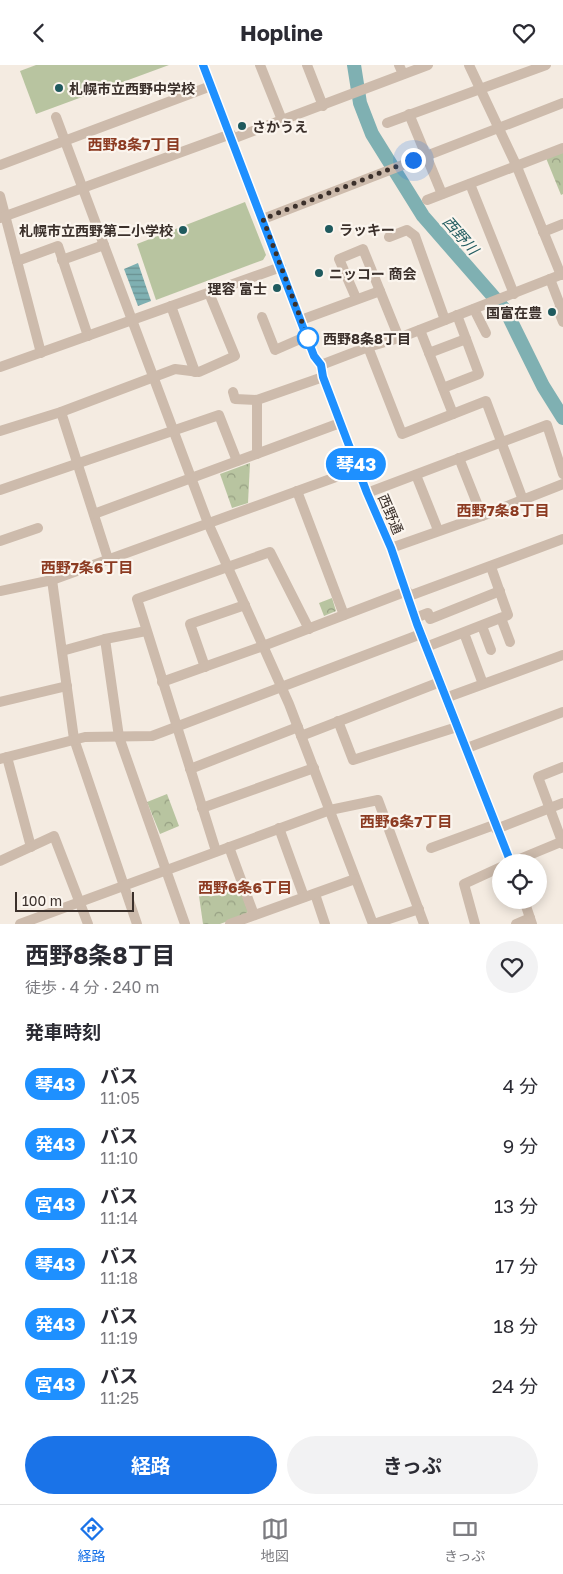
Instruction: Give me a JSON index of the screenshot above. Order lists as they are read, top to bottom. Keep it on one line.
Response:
{"streets":{"street":["西野通"]},"districts":["西野8条7丁目","西野7条8丁目","西野7条6丁目","西野6条7丁目","西野6条6丁目"],"water":["西野川"],"places":["札幌市立西野中学校","さかうえ","ラッキー","札幌市立西野第二小学校","ニッコー 商会","理容 富士","国富在豊","西野8条8丁目"],"lines":["bus line 琴43"],"scale_bar":"100 m","page":{"header":"Hopline","on_map":"琴43","scale":"100 m","heading":[["西野8条8丁目","徒歩 · 4 分 · 240 m"],"発車時刻"],"list":[{"mark":"琴43","name":"バス","note":"11:05","value":"4 分"},{"mark":"発43","name":"バス","note":"11:10","value":"9 分"},{"mark":"宮43","name":"バス","note":"11:14","value":"13 分"},{"mark":"琴43","name":"バス","note":"11:18","value":"17 分"},{"mark":"発43","name":"バス","note":"11:19","value":"18 分"},{"mark":"宮43","name":"バス","note":"11:25","value":"24 分"}],"buttons":["経路","きっぷ"],"tabs":["経路","地図","きっぷ"]}}
